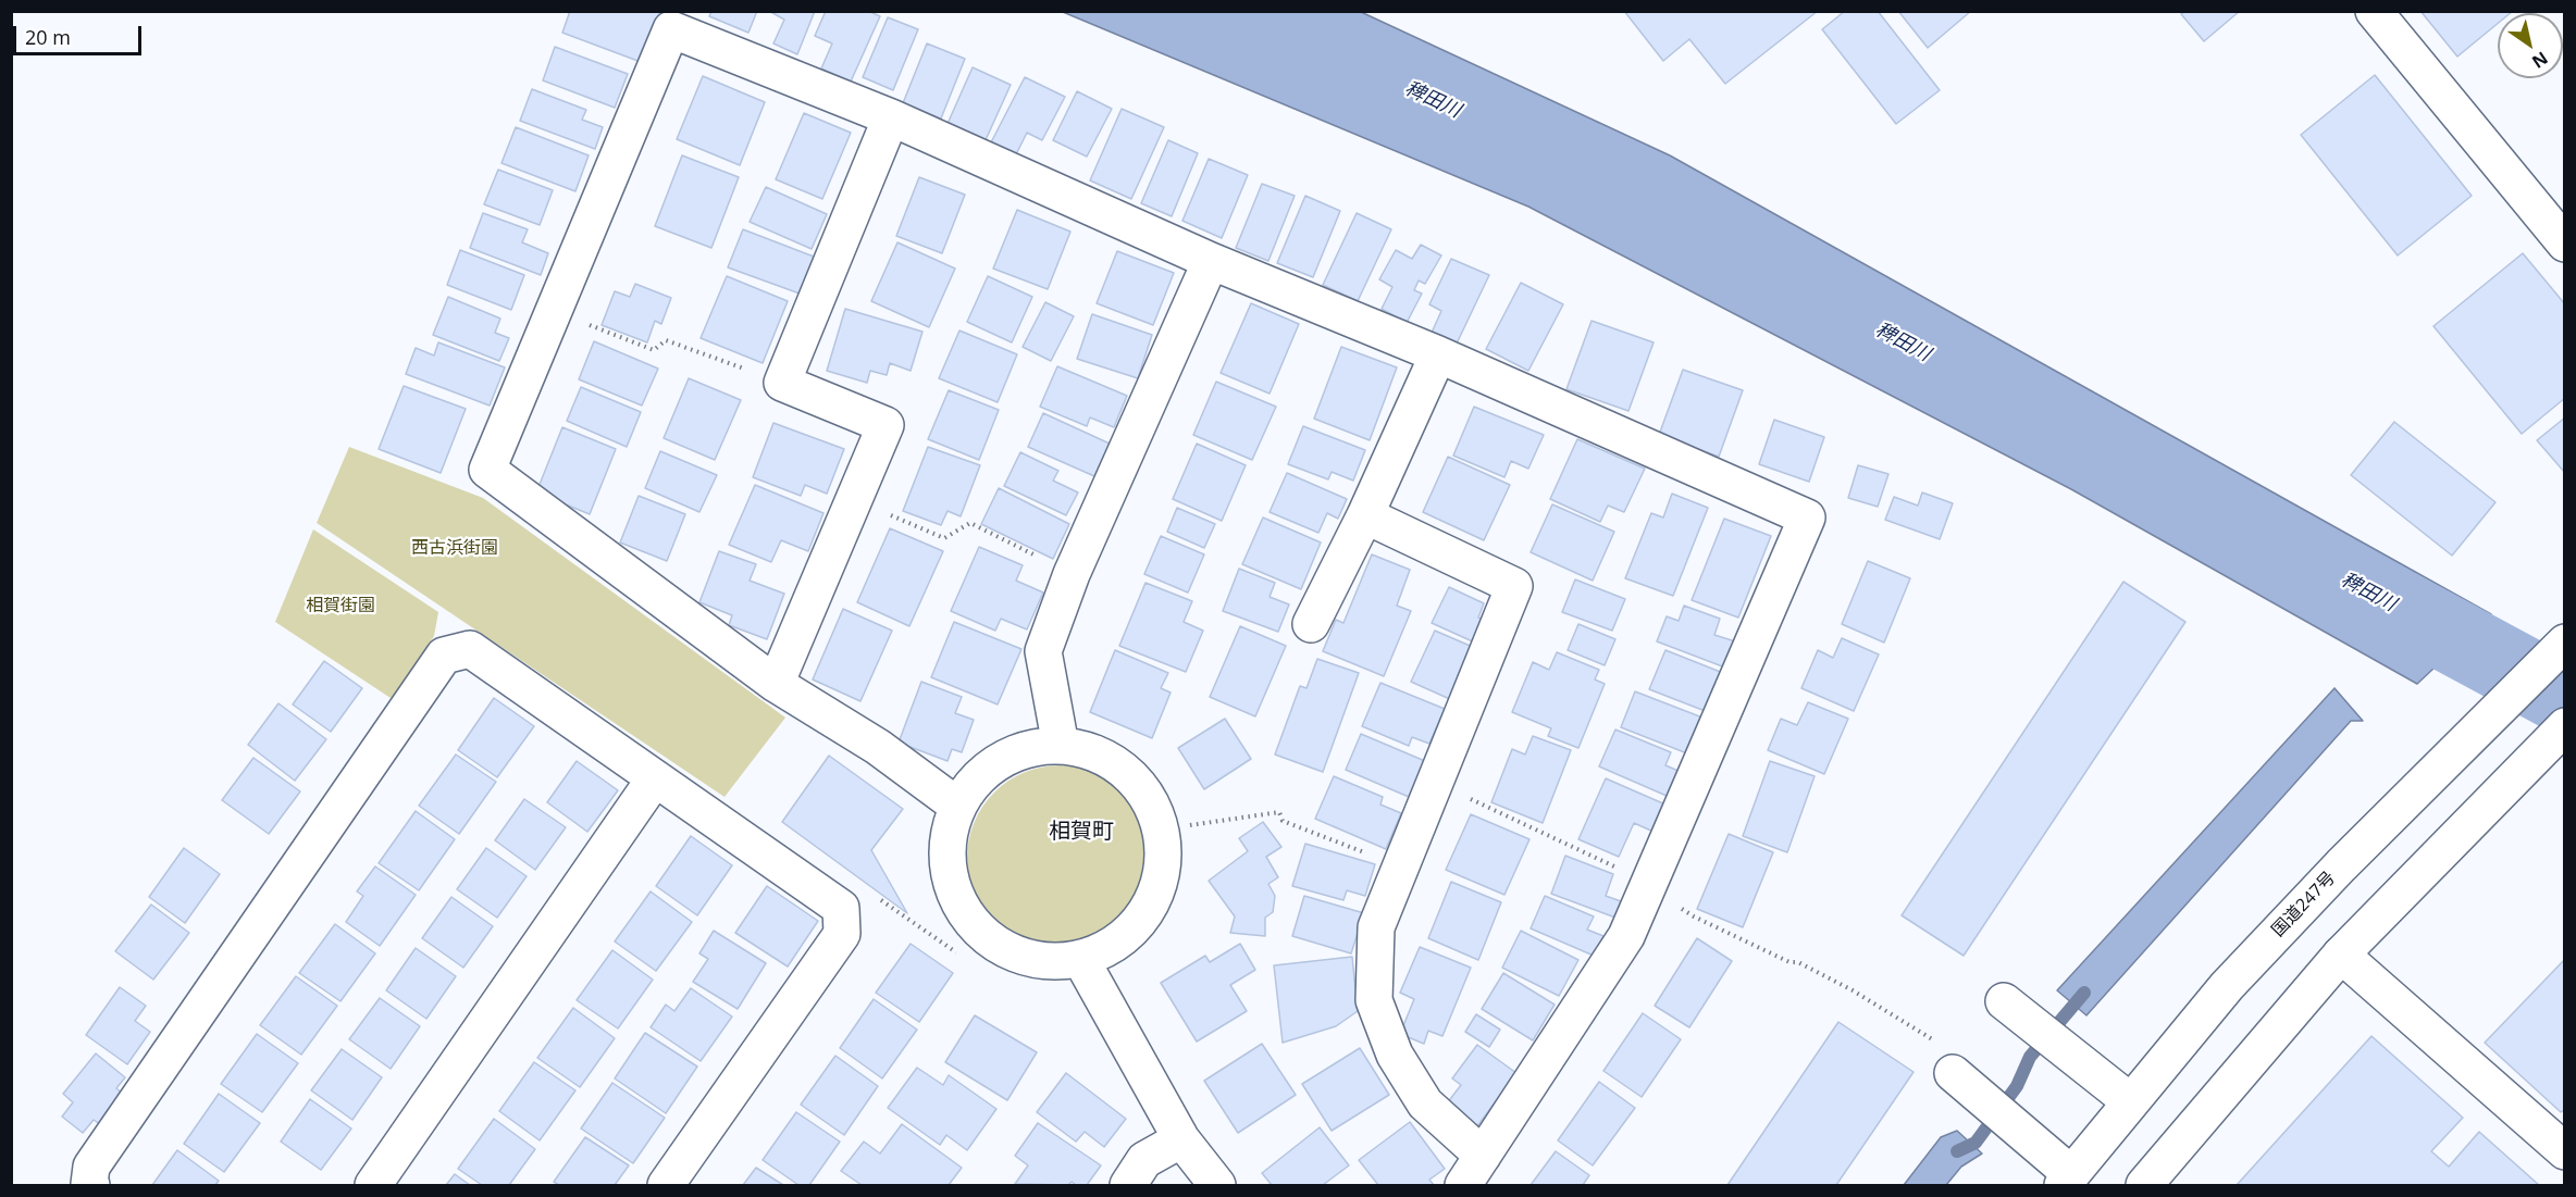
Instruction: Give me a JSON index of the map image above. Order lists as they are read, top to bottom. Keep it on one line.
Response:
{"streets":{"main road":["国道247号"]},"districts":["相賀町"],"water":["稗田川"],"parks":["西古浜街園","相賀街園"],"scale_bar":"20 m","north":"bottom right"}
